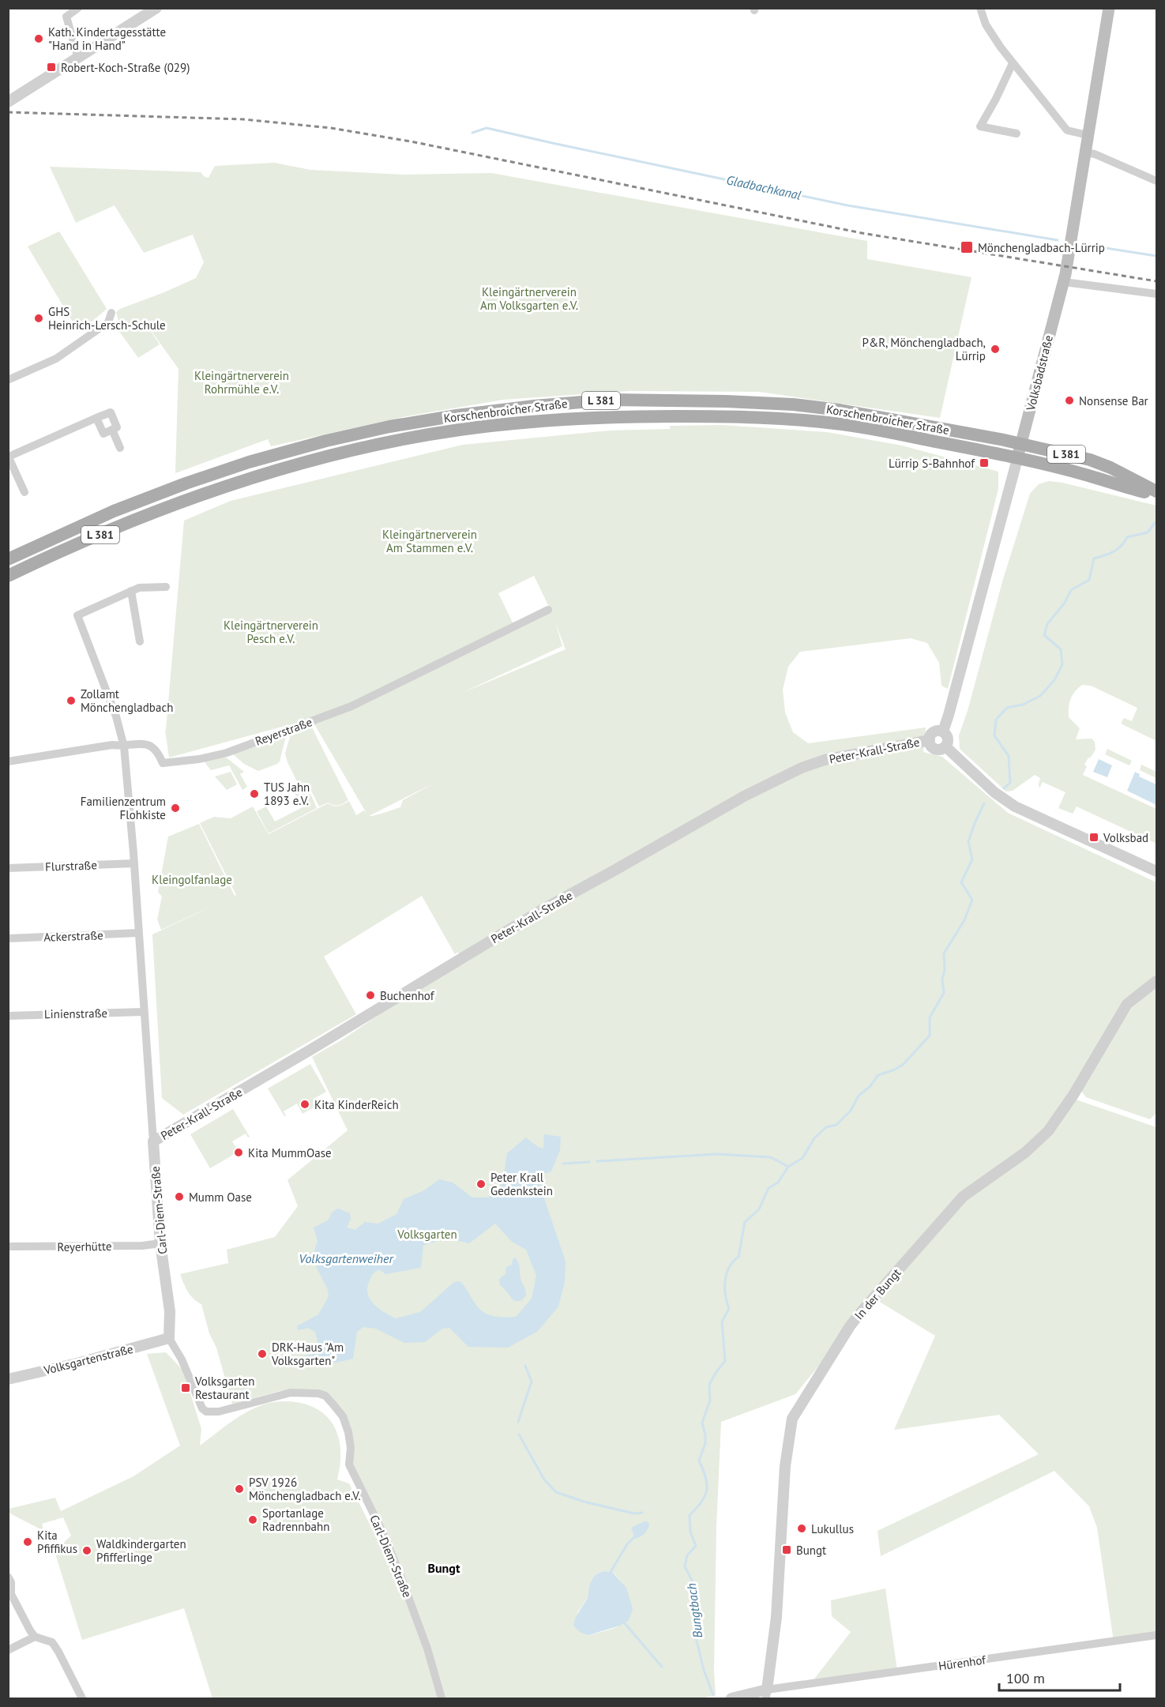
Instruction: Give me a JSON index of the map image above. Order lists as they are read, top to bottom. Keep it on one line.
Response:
{"streets":{"main road":["Volksbadstraße","L 381","Korschenbroicher Straße"],"street":["Reyerstraße","Peter-Krall-Straße","Flurstraße","Ackerstraße","Linienstraße","Carl-Diem-Straße","Reyerhütte","In der Bungt","Volksgartenstraße","Hürenhof"]},"crossings":[["Volksbadstraße","Korschenbroicher Straße"],["Volksbadstraße","Peter-Krall-Straße"],["Reyerstraße","Carl-Diem-Straße"],["Peter-Krall-Straße","Carl-Diem-Straße"],["Flurstraße","Carl-Diem-Straße"],["Ackerstraße","Carl-Diem-Straße"],["Linienstraße","Carl-Diem-Straße"],["Carl-Diem-Straße","Reyerhütte"],["Carl-Diem-Straße","Volksgartenstraße"],["In der Bungt","Hürenhof"]],"districts":["Bungt"],"water":["Gladbachkanal","Volksgartenweiher","Bungtbach"],"parks":["Kleingärtnerverein Am Volksgarten e.V.","Kleingärtnerverein Rohrmühle e.V.","Kleingärtnerverein Am Stammen e.V.","Kleingärtnerverein Pesch e.V.","Kleingolfanlage","Volksgarten"],"places":{"other":["Kath. Kindertagesstätte \"Hand in Hand\"","GHS Heinrich-Lersch-Schule","P&R, Mönchengladbach, Lürrip","Nonsense Bar","Zollamt Mönchengladbach","TUS Jahn 1893 e.V.","Familienzentrum Flohkiste","Buchenhof","Kita KinderReich","Kita MummOase","Peter Krall Gedenkstein","Mumm Oase","DRK-Haus \"Am Volksgarten\"","PSV 1926 Mönchengladbach e.V.","Sportanlage Radrennbahn","Lukullus","Kita Pfiffikus","Waldkindergarten Pfifferlinge"],"transit":["Robert-Koch-Straße (029)","Mönchengladbach-Lürrip","Lürrip S-Bahnhof","Volksbad","Volksgarten Restaurant","Bungt"]},"scale_bar":"100 m"}
